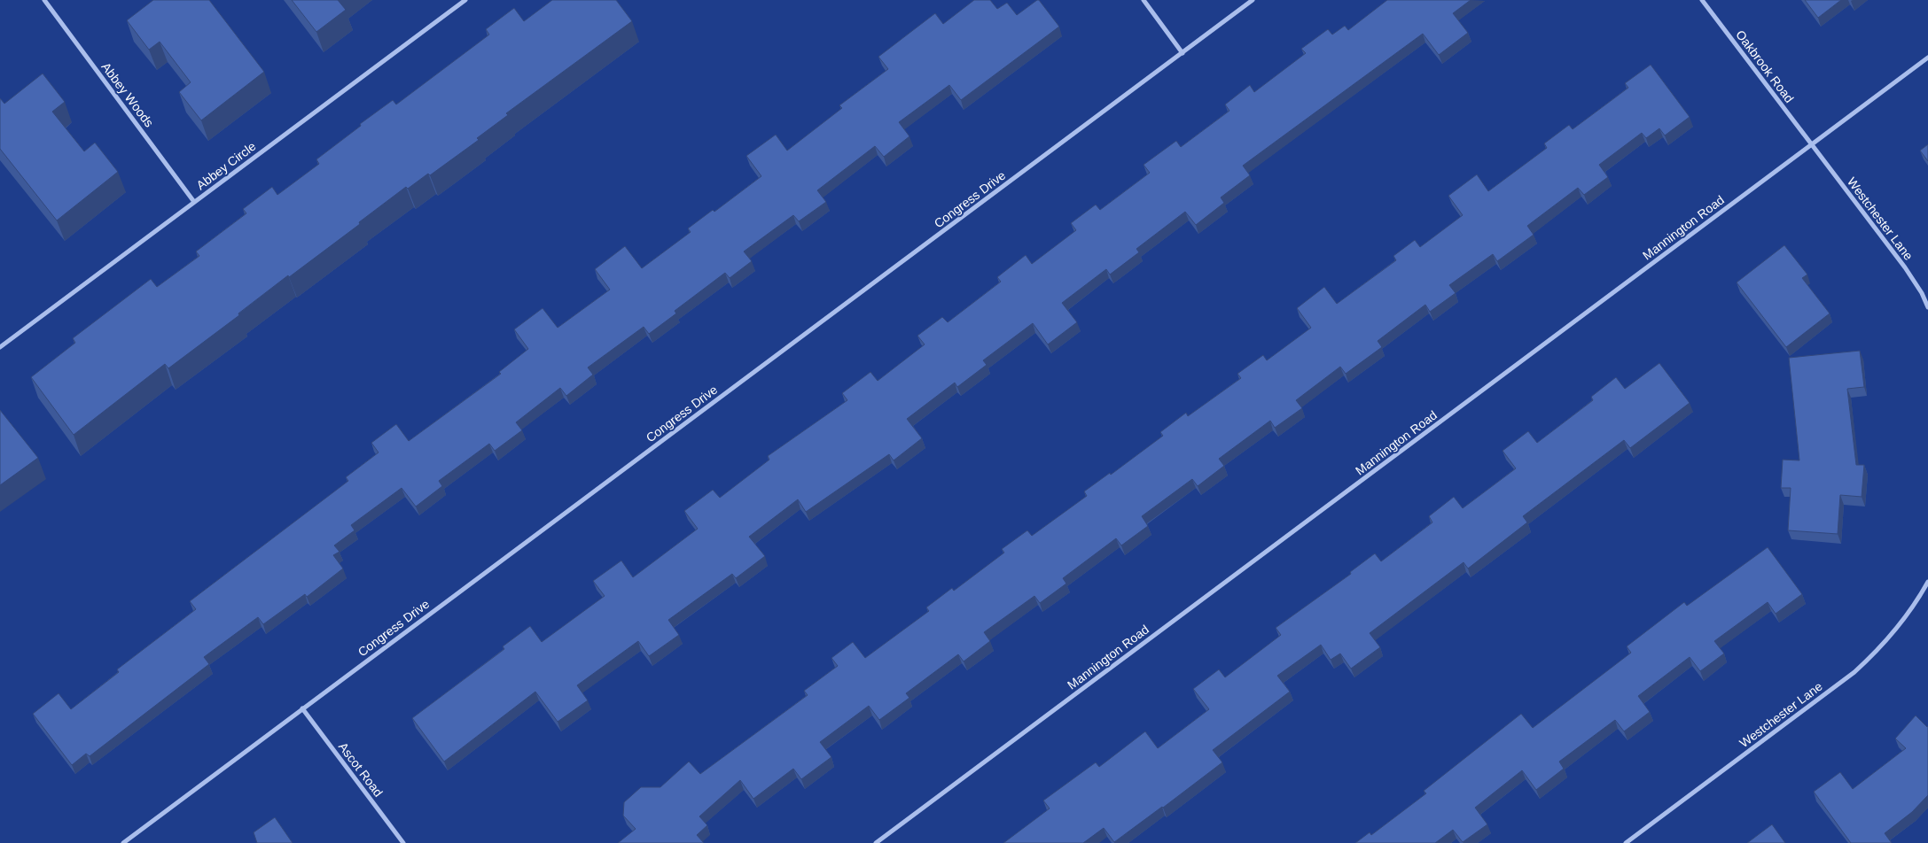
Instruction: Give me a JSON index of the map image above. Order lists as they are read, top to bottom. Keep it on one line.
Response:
{"streets":{"street":["Oakbrook Road","Abbey Woods","Abbey Circle","Congress Drive","Westchester Lane","Mannington Road","Ascot Road"]},"crossings":[["Oakbrook Road","Westchester Lane"],["Oakbrook Road","Mannington Road"],["Abbey Woods","Abbey Circle"],["Congress Drive","Ascot Road"],["Westchester Lane","Mannington Road"]]}
